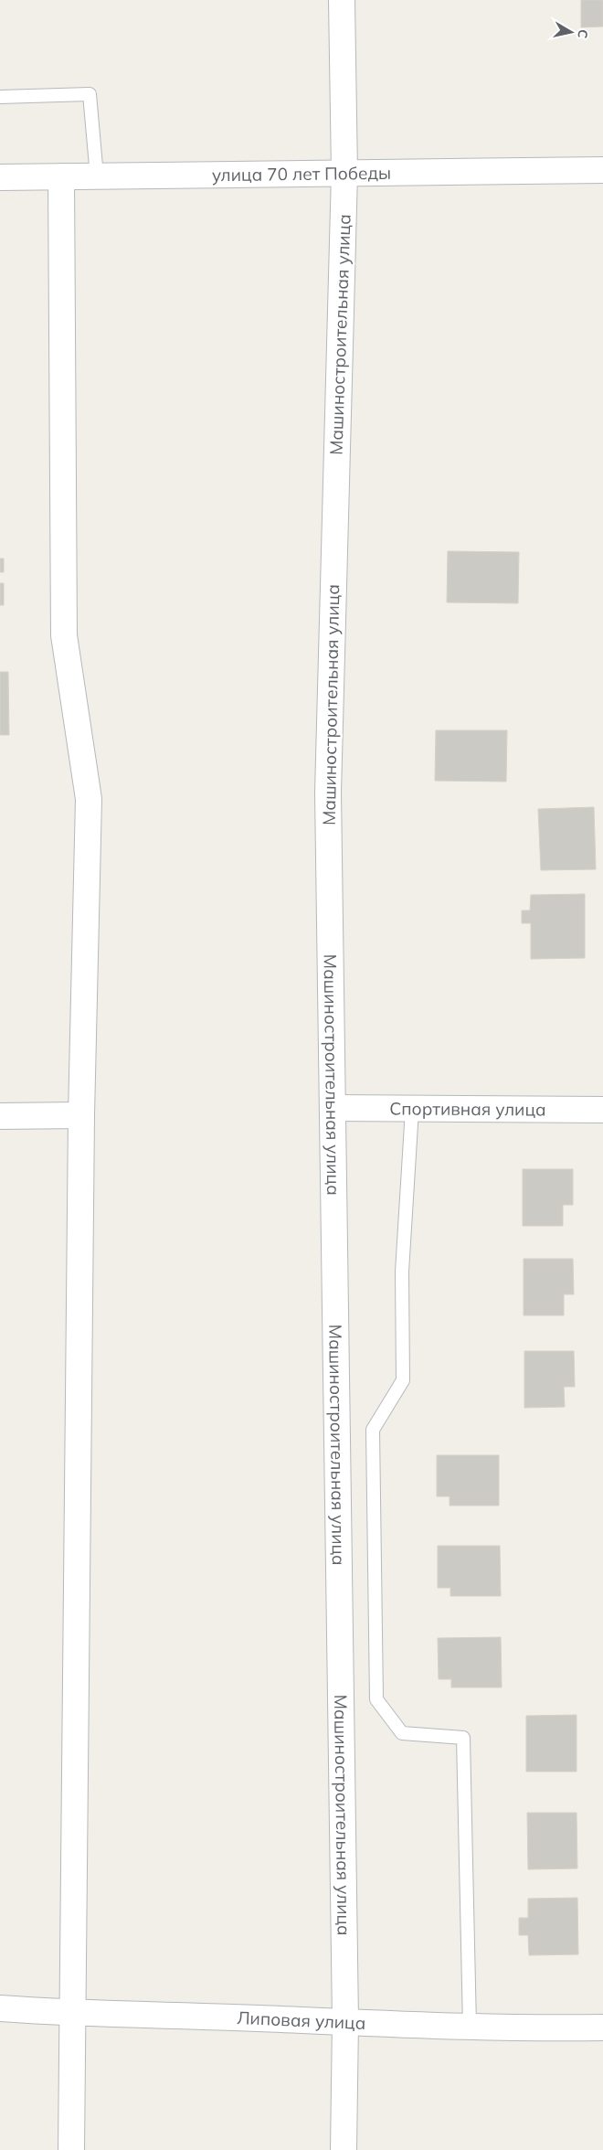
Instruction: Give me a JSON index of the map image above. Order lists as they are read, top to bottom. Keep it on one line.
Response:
{"streets":{"street":["улица 70 лет Победы","Машиностроительная улица","Спортивная улица","Липовая улица"]},"crossings":[["улица 70 лет Победы","Машиностроительная улица"],["Машиностроительная улица","Спортивная улица"],["Машиностроительная улица","Липовая улица"]],"north":"right"}
